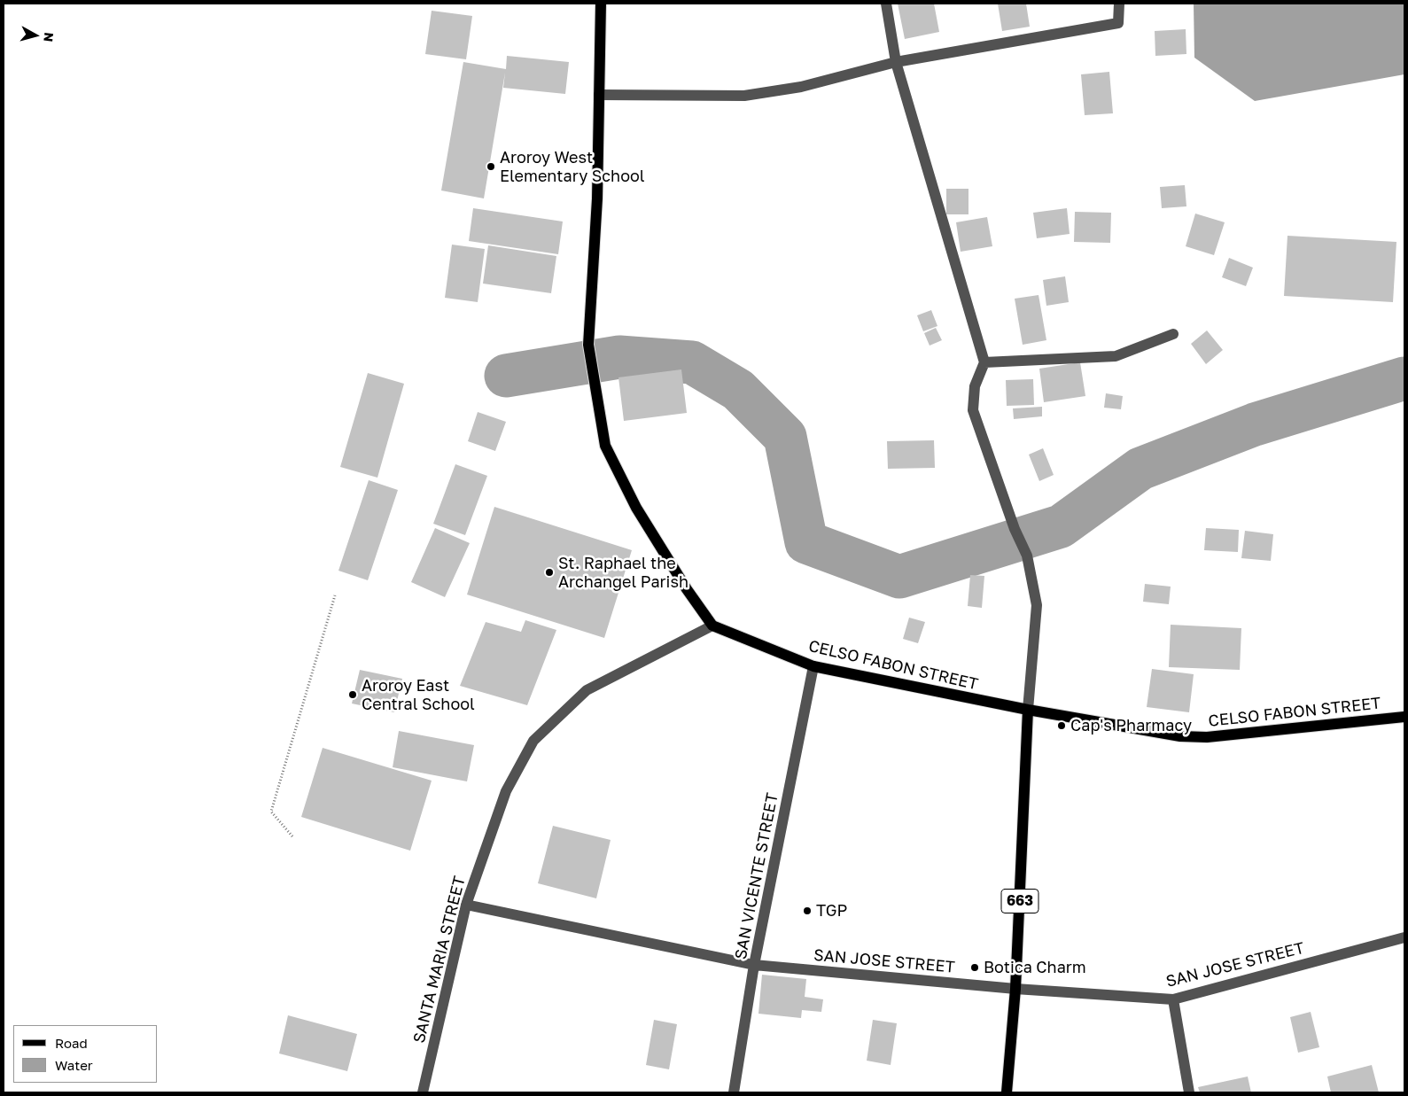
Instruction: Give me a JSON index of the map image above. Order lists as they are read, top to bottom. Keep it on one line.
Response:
{"streets":{"main road":["CELSO FABON STREET","663"],"street":["SAN VICENTE STREET","SANTA MARIA STREET","SAN JOSE STREET"]},"crossings":[["CELSO FABON STREET","SAN VICENTE STREET"],["CELSO FABON STREET","663"],["CELSO FABON STREET","SANTA MARIA STREET"],["SAN VICENTE STREET","SAN JOSE STREET"],["663","SAN JOSE STREET"],["SANTA MARIA STREET","SAN JOSE STREET"]],"places":["Aroroy West Elementary School","St. Raphael the Archangel Parish","Aroroy East Central School","Cap's Pharmacy","TGP","Botica Charm"],"legend":["Road","Water"],"north":"right"}
